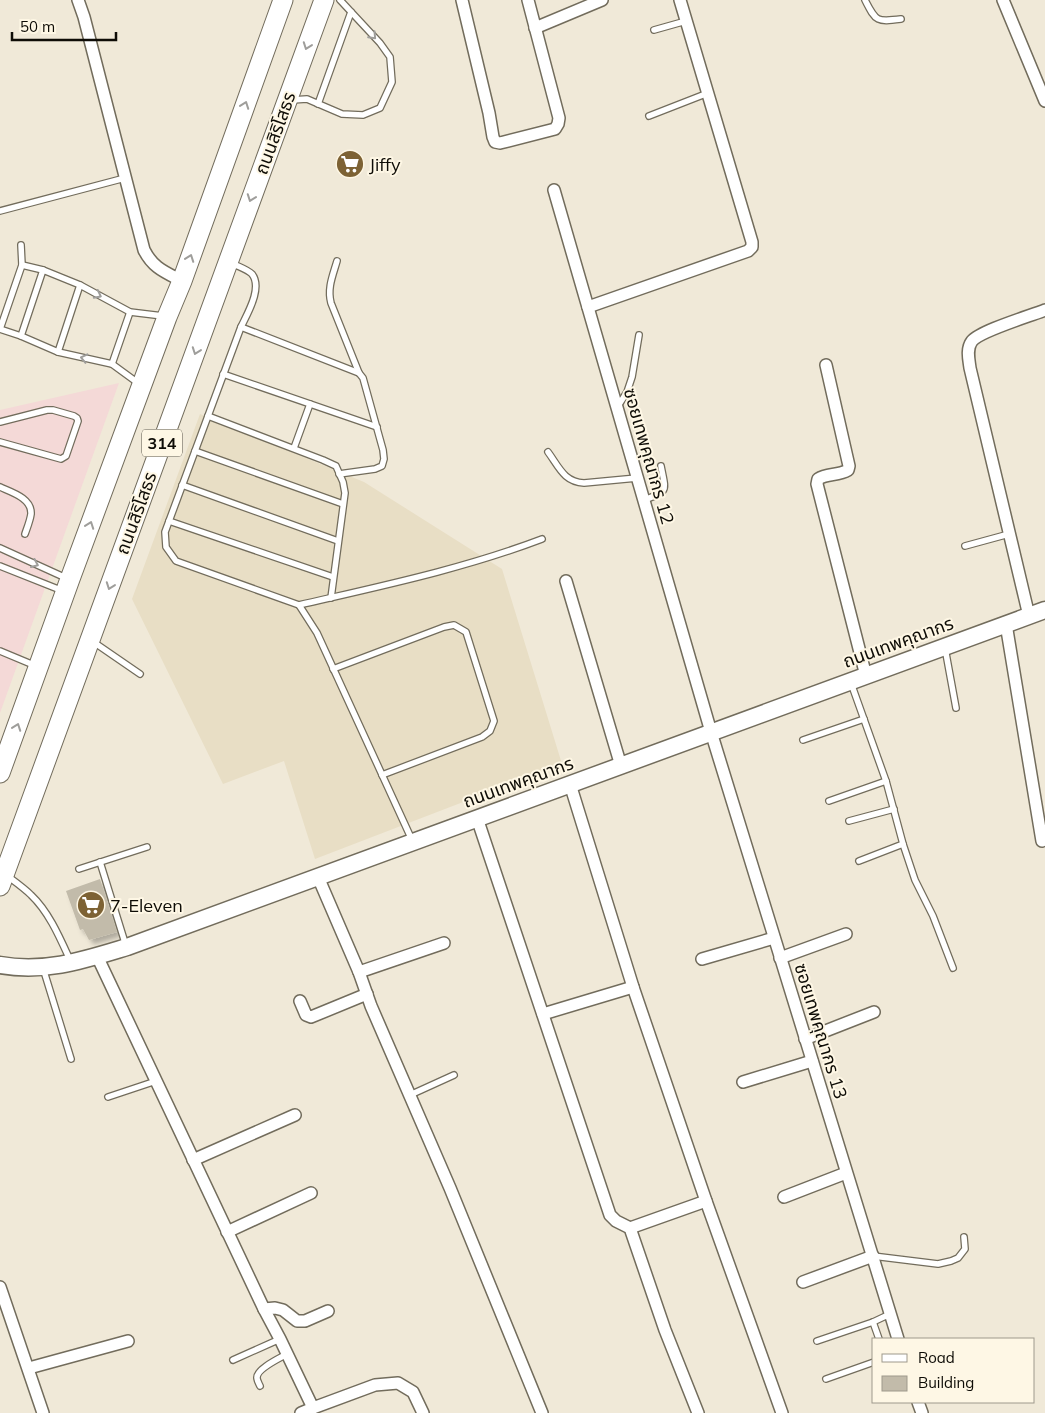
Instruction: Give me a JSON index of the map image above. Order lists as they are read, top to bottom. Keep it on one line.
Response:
{"streets":{"highway":["ถนนสิริโสธร","314"],"main road":["ถนนเทพคุณากร"],"street":["ซอยเทพคุณากร 12","ซอยเทพคุณากร 13"]},"crossings":[["ซอยเทพคุณากร 12","ถนนเทพคุณากร"],["ซอยเทพคุณากร 12","ซอยเทพคุณากร 13"],["ถนนเทพคุณากร","ซอยเทพคุณากร 13"]],"places":{"supermarket":["Jiffy","7-Eleven"]},"legend":["Road","Building"],"scale_bar":"50 m"}
